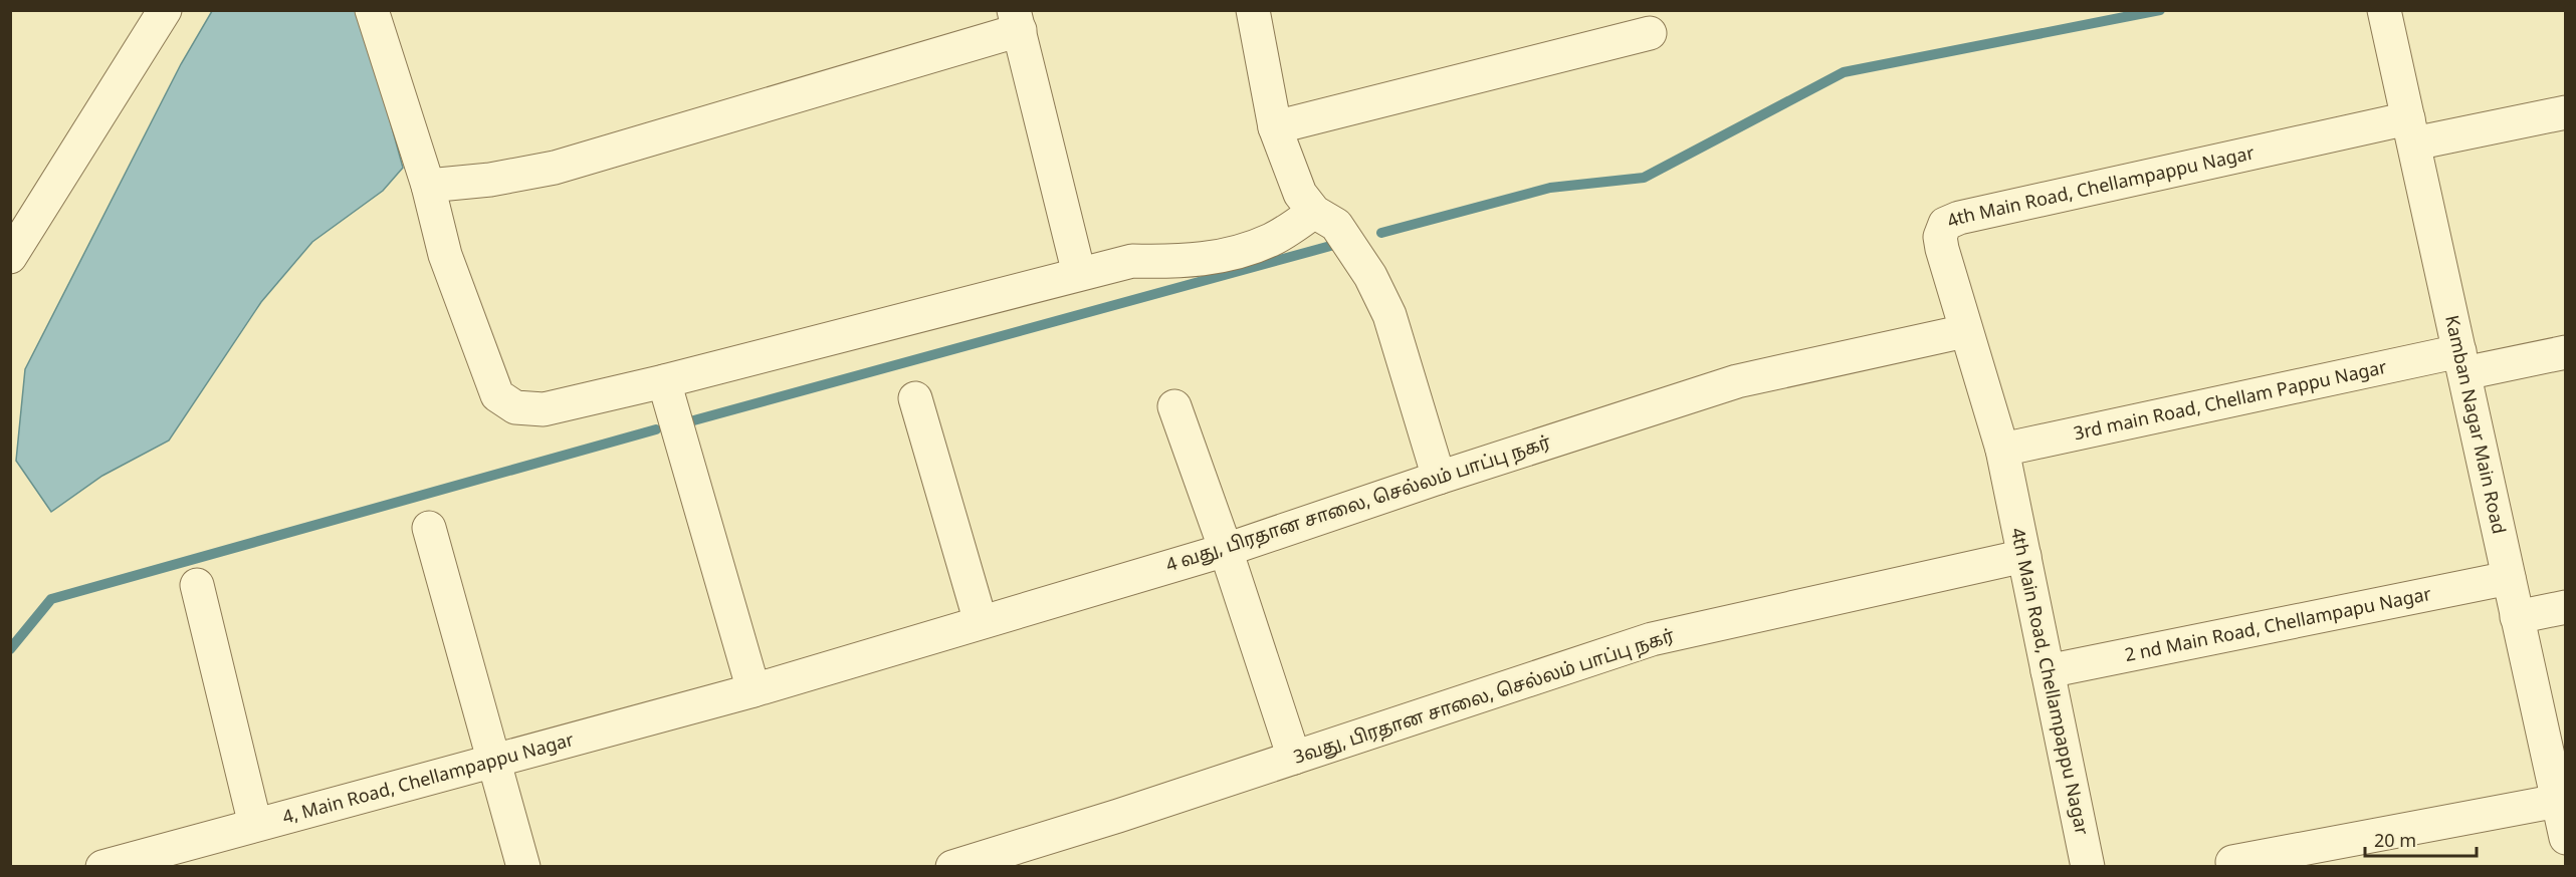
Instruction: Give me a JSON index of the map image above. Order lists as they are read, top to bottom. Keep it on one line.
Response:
{"streets":{"street":["4th Main Road, Chellampappu Nagar","3rd main Road, Chellam Pappu Nagar","Kamban Nagar Main Road","4 வது, பிரதான சாலை, செல்லம் பாப்பு நகர்","2 nd Main Road, Chellampapu Nagar","3வது, பிரதான சாலை, செல்லம் பாப்பு நகர்","4, Main Road, Chellampappu Nagar"]},"crossings":[["4th Main Road, Chellampappu Nagar","3rd main Road, Chellam Pappu Nagar"],["4th Main Road, Chellampappu Nagar","Kamban Nagar Main Road"],["4th Main Road, Chellampappu Nagar","4 வது, பிரதான சாலை, செல்லம் பாப்பு நகர்"],["4th Main Road, Chellampappu Nagar","2 nd Main Road, Chellampapu Nagar"],["4th Main Road, Chellampappu Nagar","3வது, பிரதான சாலை, செல்லம் பாப்பு நகர்"],["3rd main Road, Chellam Pappu Nagar","Kamban Nagar Main Road"],["Kamban Nagar Main Road","2 nd Main Road, Chellampapu Nagar"],["4 வது, பிரதான சாலை, செல்லம் பாப்பு நகர்","4, Main Road, Chellampappu Nagar"]],"scale_bar":"20 m"}
